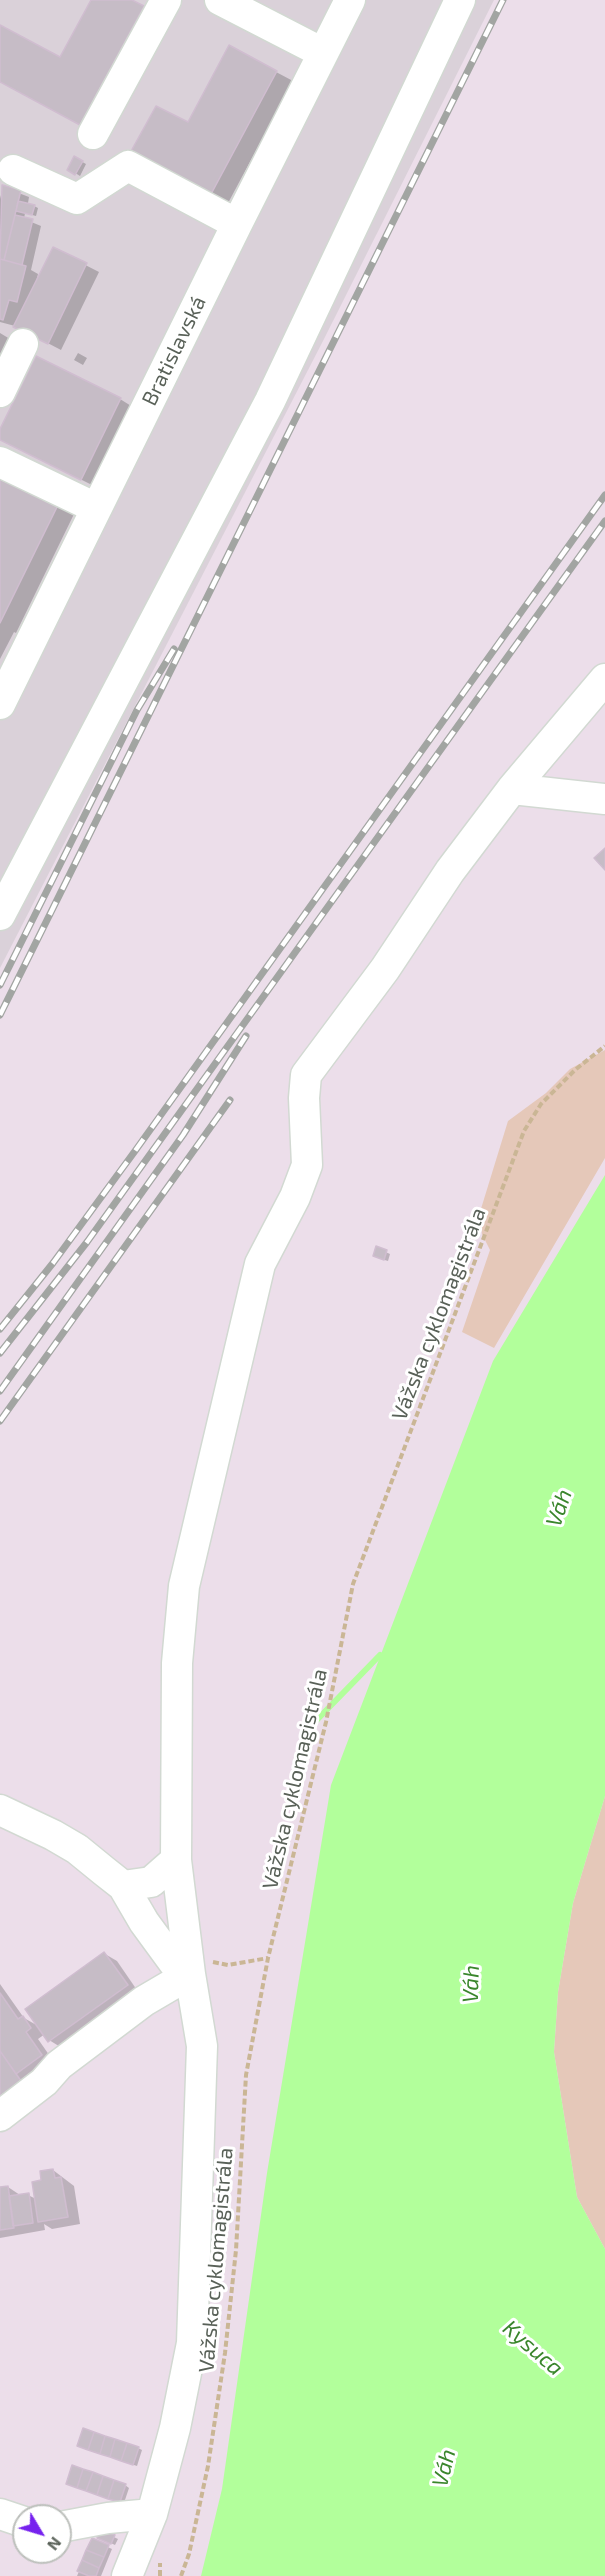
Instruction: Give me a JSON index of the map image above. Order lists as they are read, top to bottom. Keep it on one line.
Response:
{"streets":{"street":["Bratislavská"],"path":["Vážska cyklomagistrála"]},"water":["Váh","Kysuca"],"north":"bottom right"}
